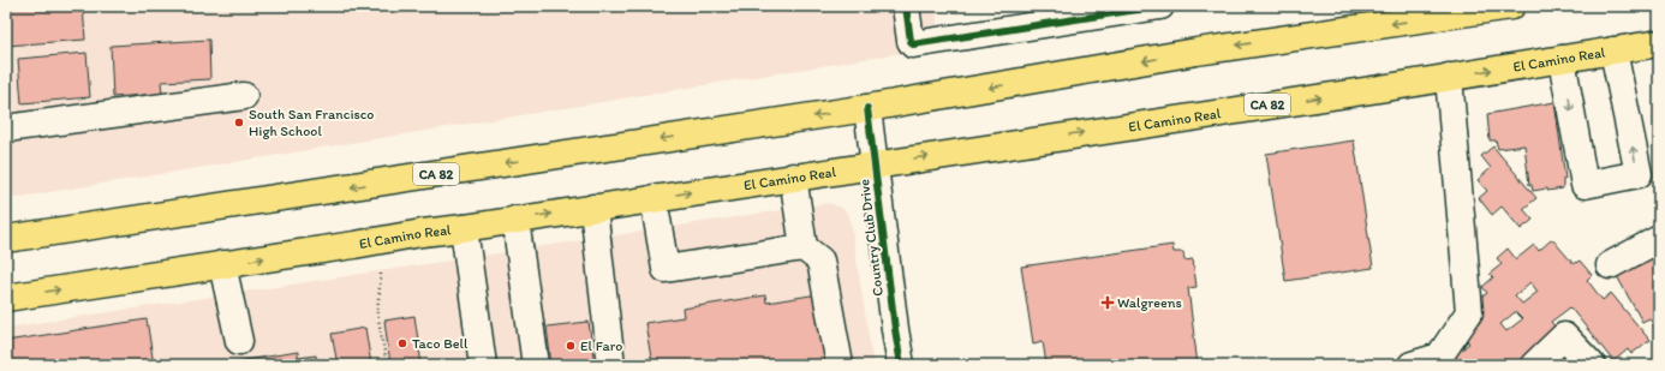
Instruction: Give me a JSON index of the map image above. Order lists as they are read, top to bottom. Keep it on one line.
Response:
{"streets":{"main road":["El Camino Real","CA 82"],"street":["Country Club Drive"]},"crossings":[["El Camino Real","Country Club Drive"],["CA 82","Country Club Drive"]],"places":{"other":["South San Francisco High School","Taco Bell","El Faro"],"health":["Walgreens"]}}
